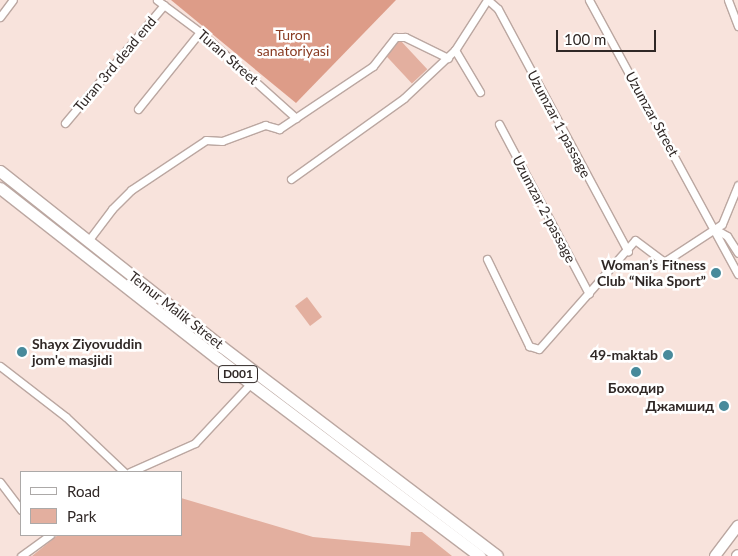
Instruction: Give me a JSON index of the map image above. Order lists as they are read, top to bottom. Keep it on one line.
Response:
{"streets":{"highway":["Temur Malik Street","D001"],"street":["Turan Street","Turan 3rd dead end","Uzumzаr Street","Uzumzаr 1-passage","Uzumzаr 2-passage"]},"crossings":[["Turan Street","Turan 3rd dead end"]],"parks":["Turon sanatoriyasi"],"places":["Woman’s Fitness Club “Nika Sport”","Shayx Ziyovuddin jom'e masjidi","49-maktab","Боходир","Джамшид"],"legend":["Road","Park"],"scale_bar":"100 m"}
